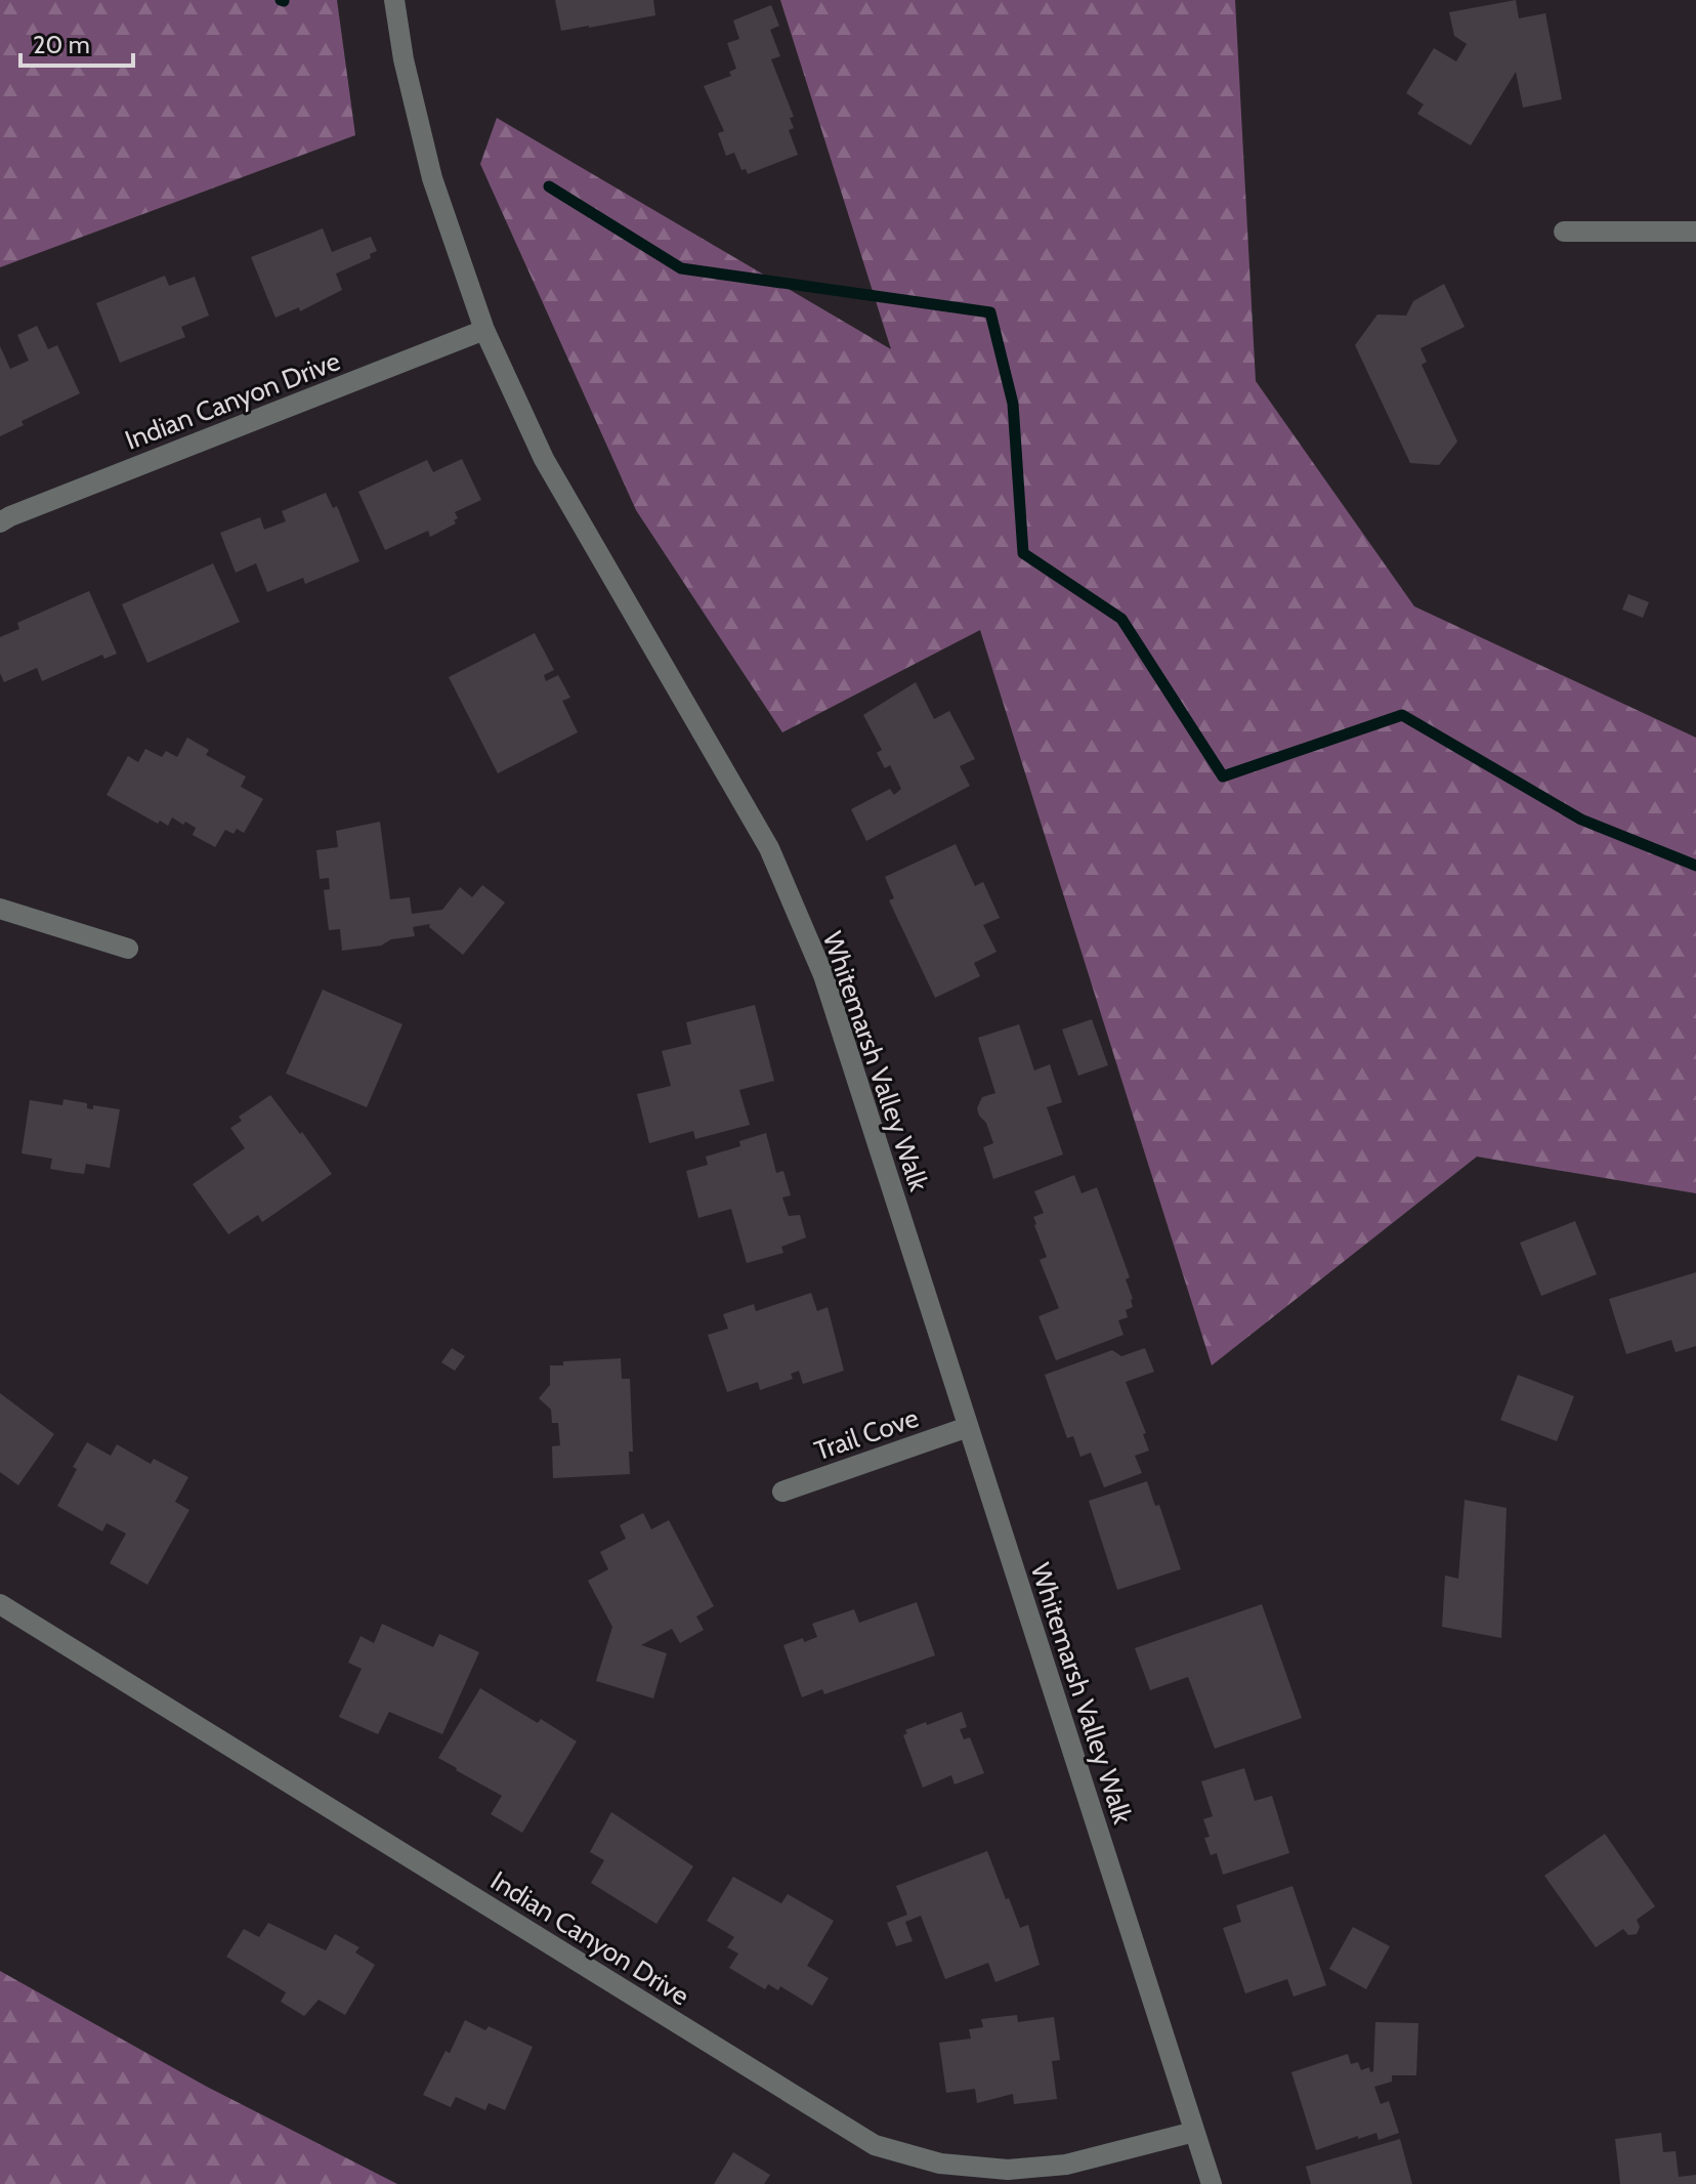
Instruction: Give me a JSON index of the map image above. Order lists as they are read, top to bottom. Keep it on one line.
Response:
{"streets":{"street":["Indian Canyon Drive","Whitemarsh Valley Walk","Trail Cove"]},"crossings":[["Indian Canyon Drive","Whitemarsh Valley Walk"],["Whitemarsh Valley Walk","Trail Cove"]],"scale_bar":"20 m"}
